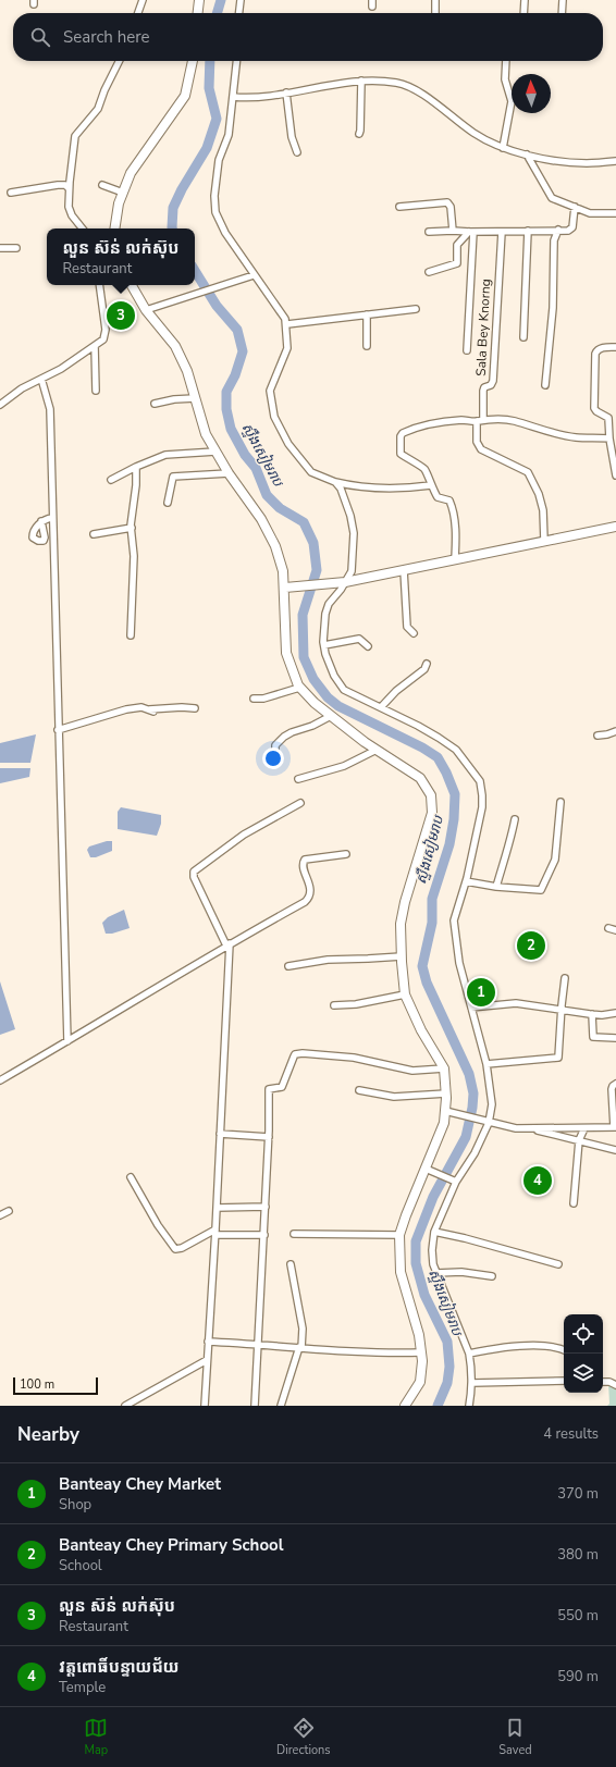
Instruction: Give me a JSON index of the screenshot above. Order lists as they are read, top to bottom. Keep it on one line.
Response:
{"streets":{"street":["Sala Bey Knorng"]},"water":["ស្ទឹងសៀមរាប"],"scale_bar":"100 m","north":"top","page":{"search":"Search here","popup":["លួន ស៊ន់ លក់ស៊ុប","Restaurant"],"pins":["3","2","1","4"],"scale":"100 m","heading":["Nearby","4 results"],"list":[{"mark":"1","name":"Banteay Chey Market","note":"Shop","value":"370 m"},{"mark":"2","name":"Banteay Chey Primary School","note":"School","value":"380 m"},{"mark":"3","name":"លួន ស៊ន់ លក់ស៊ុប","note":"Restaurant","value":"550 m"},{"mark":"4","name":"វត្តពោធិ៍បន្ទាយជ័យ","note":"Temple","value":"590 m"}],"nav":["Map","Directions","Saved"]}}
